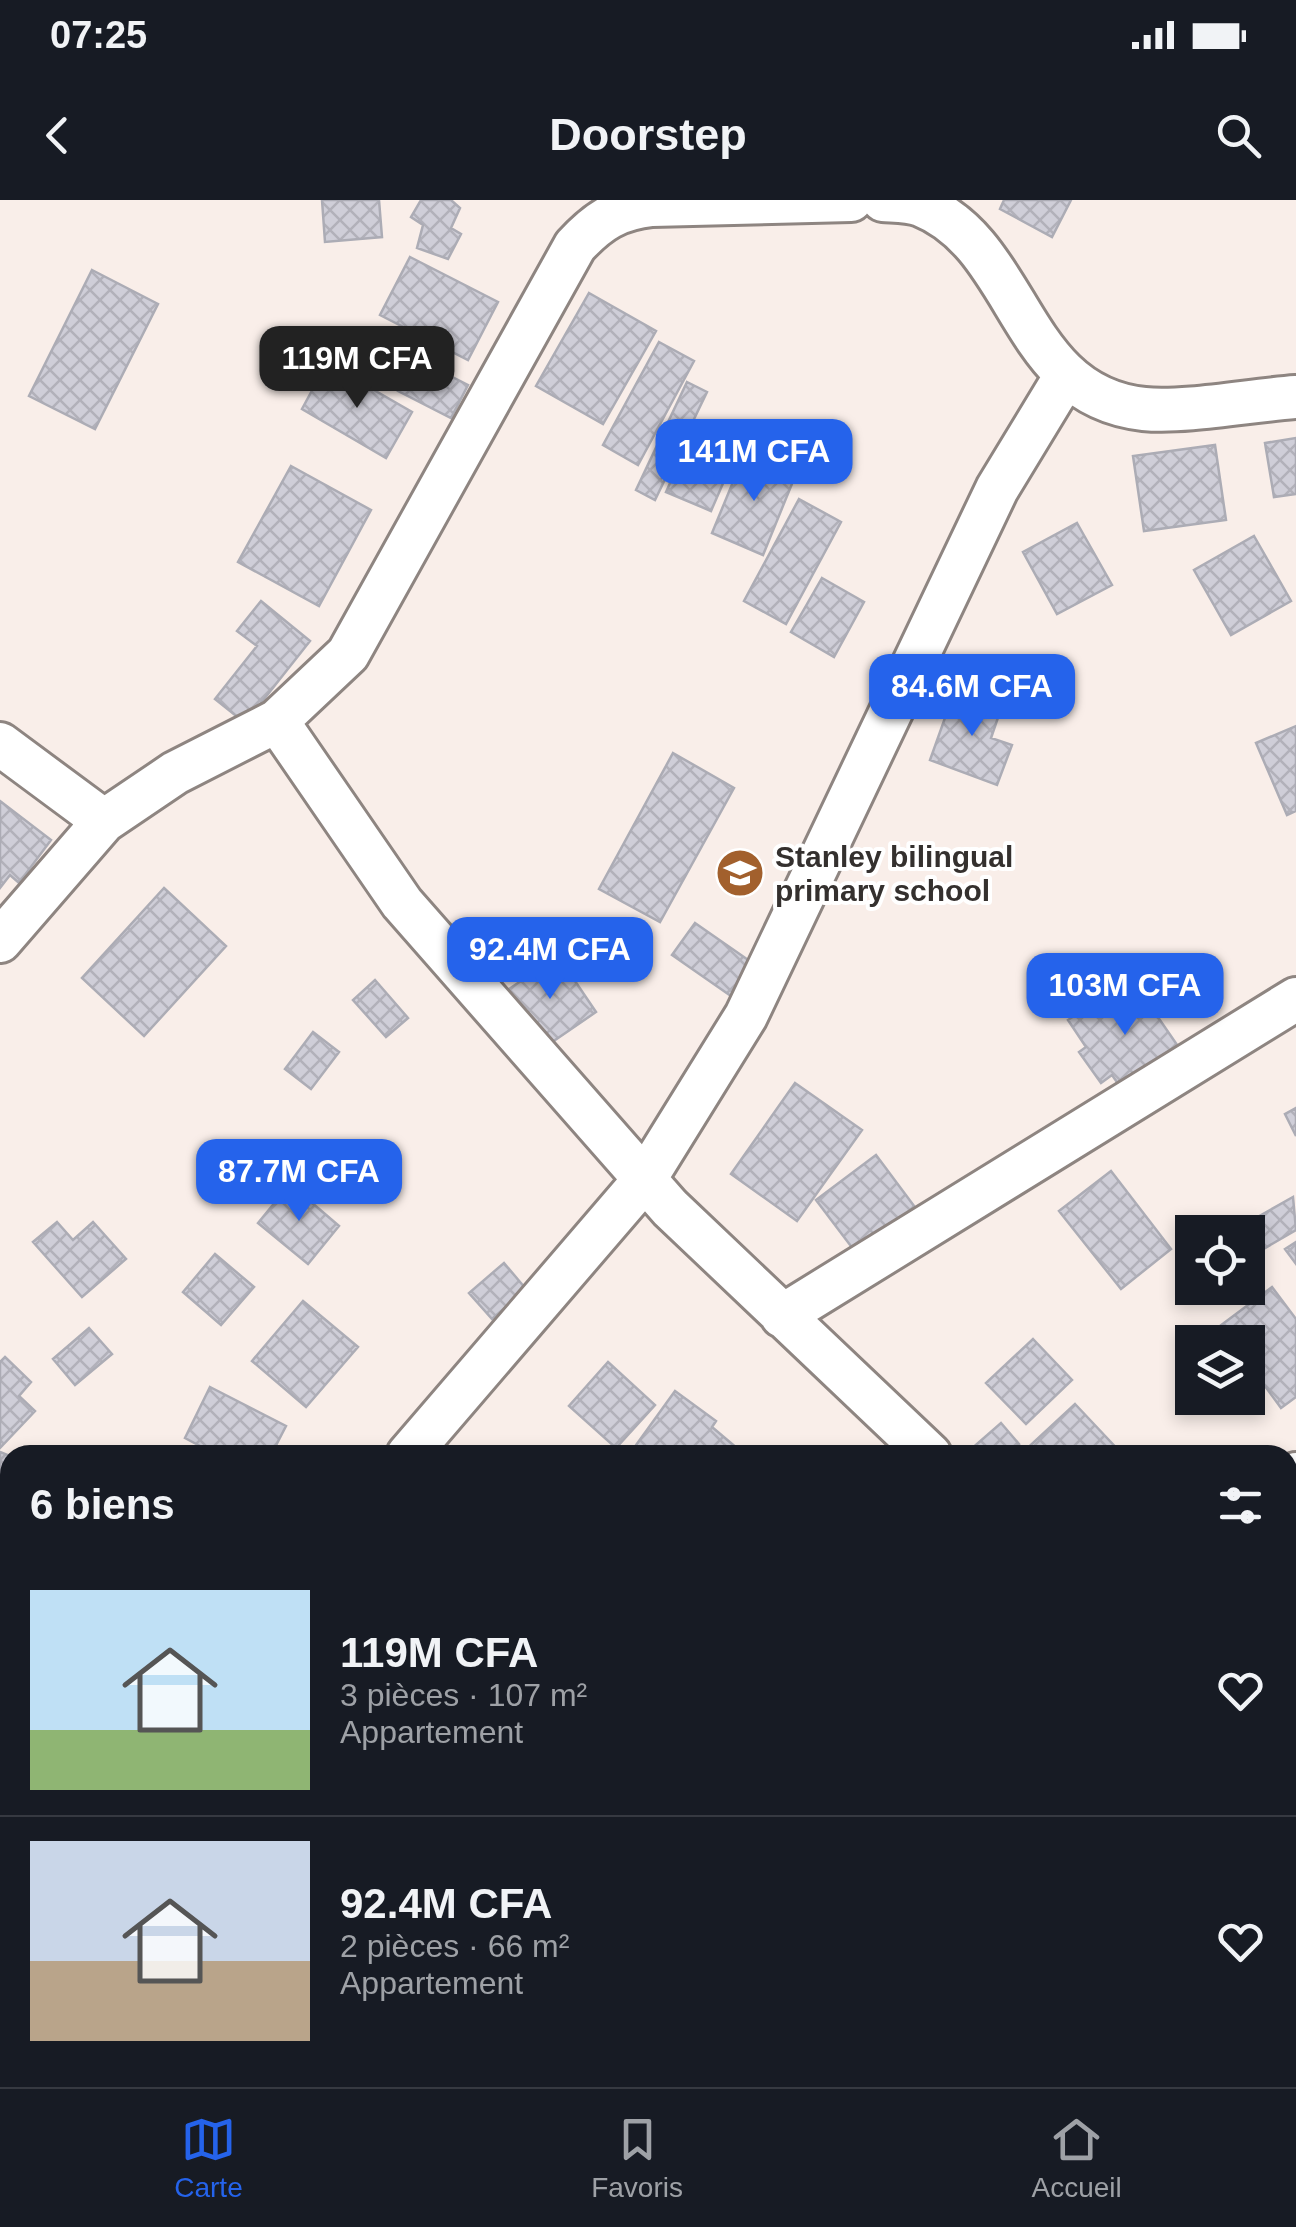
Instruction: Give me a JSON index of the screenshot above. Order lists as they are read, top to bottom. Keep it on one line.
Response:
{"places":{"school or university":["Stanley bilingual primary school"]},"page":{"status":"07:25","header":"Doorstep","price":["119M CFA","141M CFA","84.6M CFA","92.4M CFA","103M CFA","87.7M CFA"],"heading":"6 biens","list":[{"name":"119M CFA","note":"3 pièces · 107 m² · Appartement"},{"name":"92.4M CFA","note":"2 pièces · 66 m² · Appartement"}],"tabs":["Carte","Favoris","Accueil"]}}
